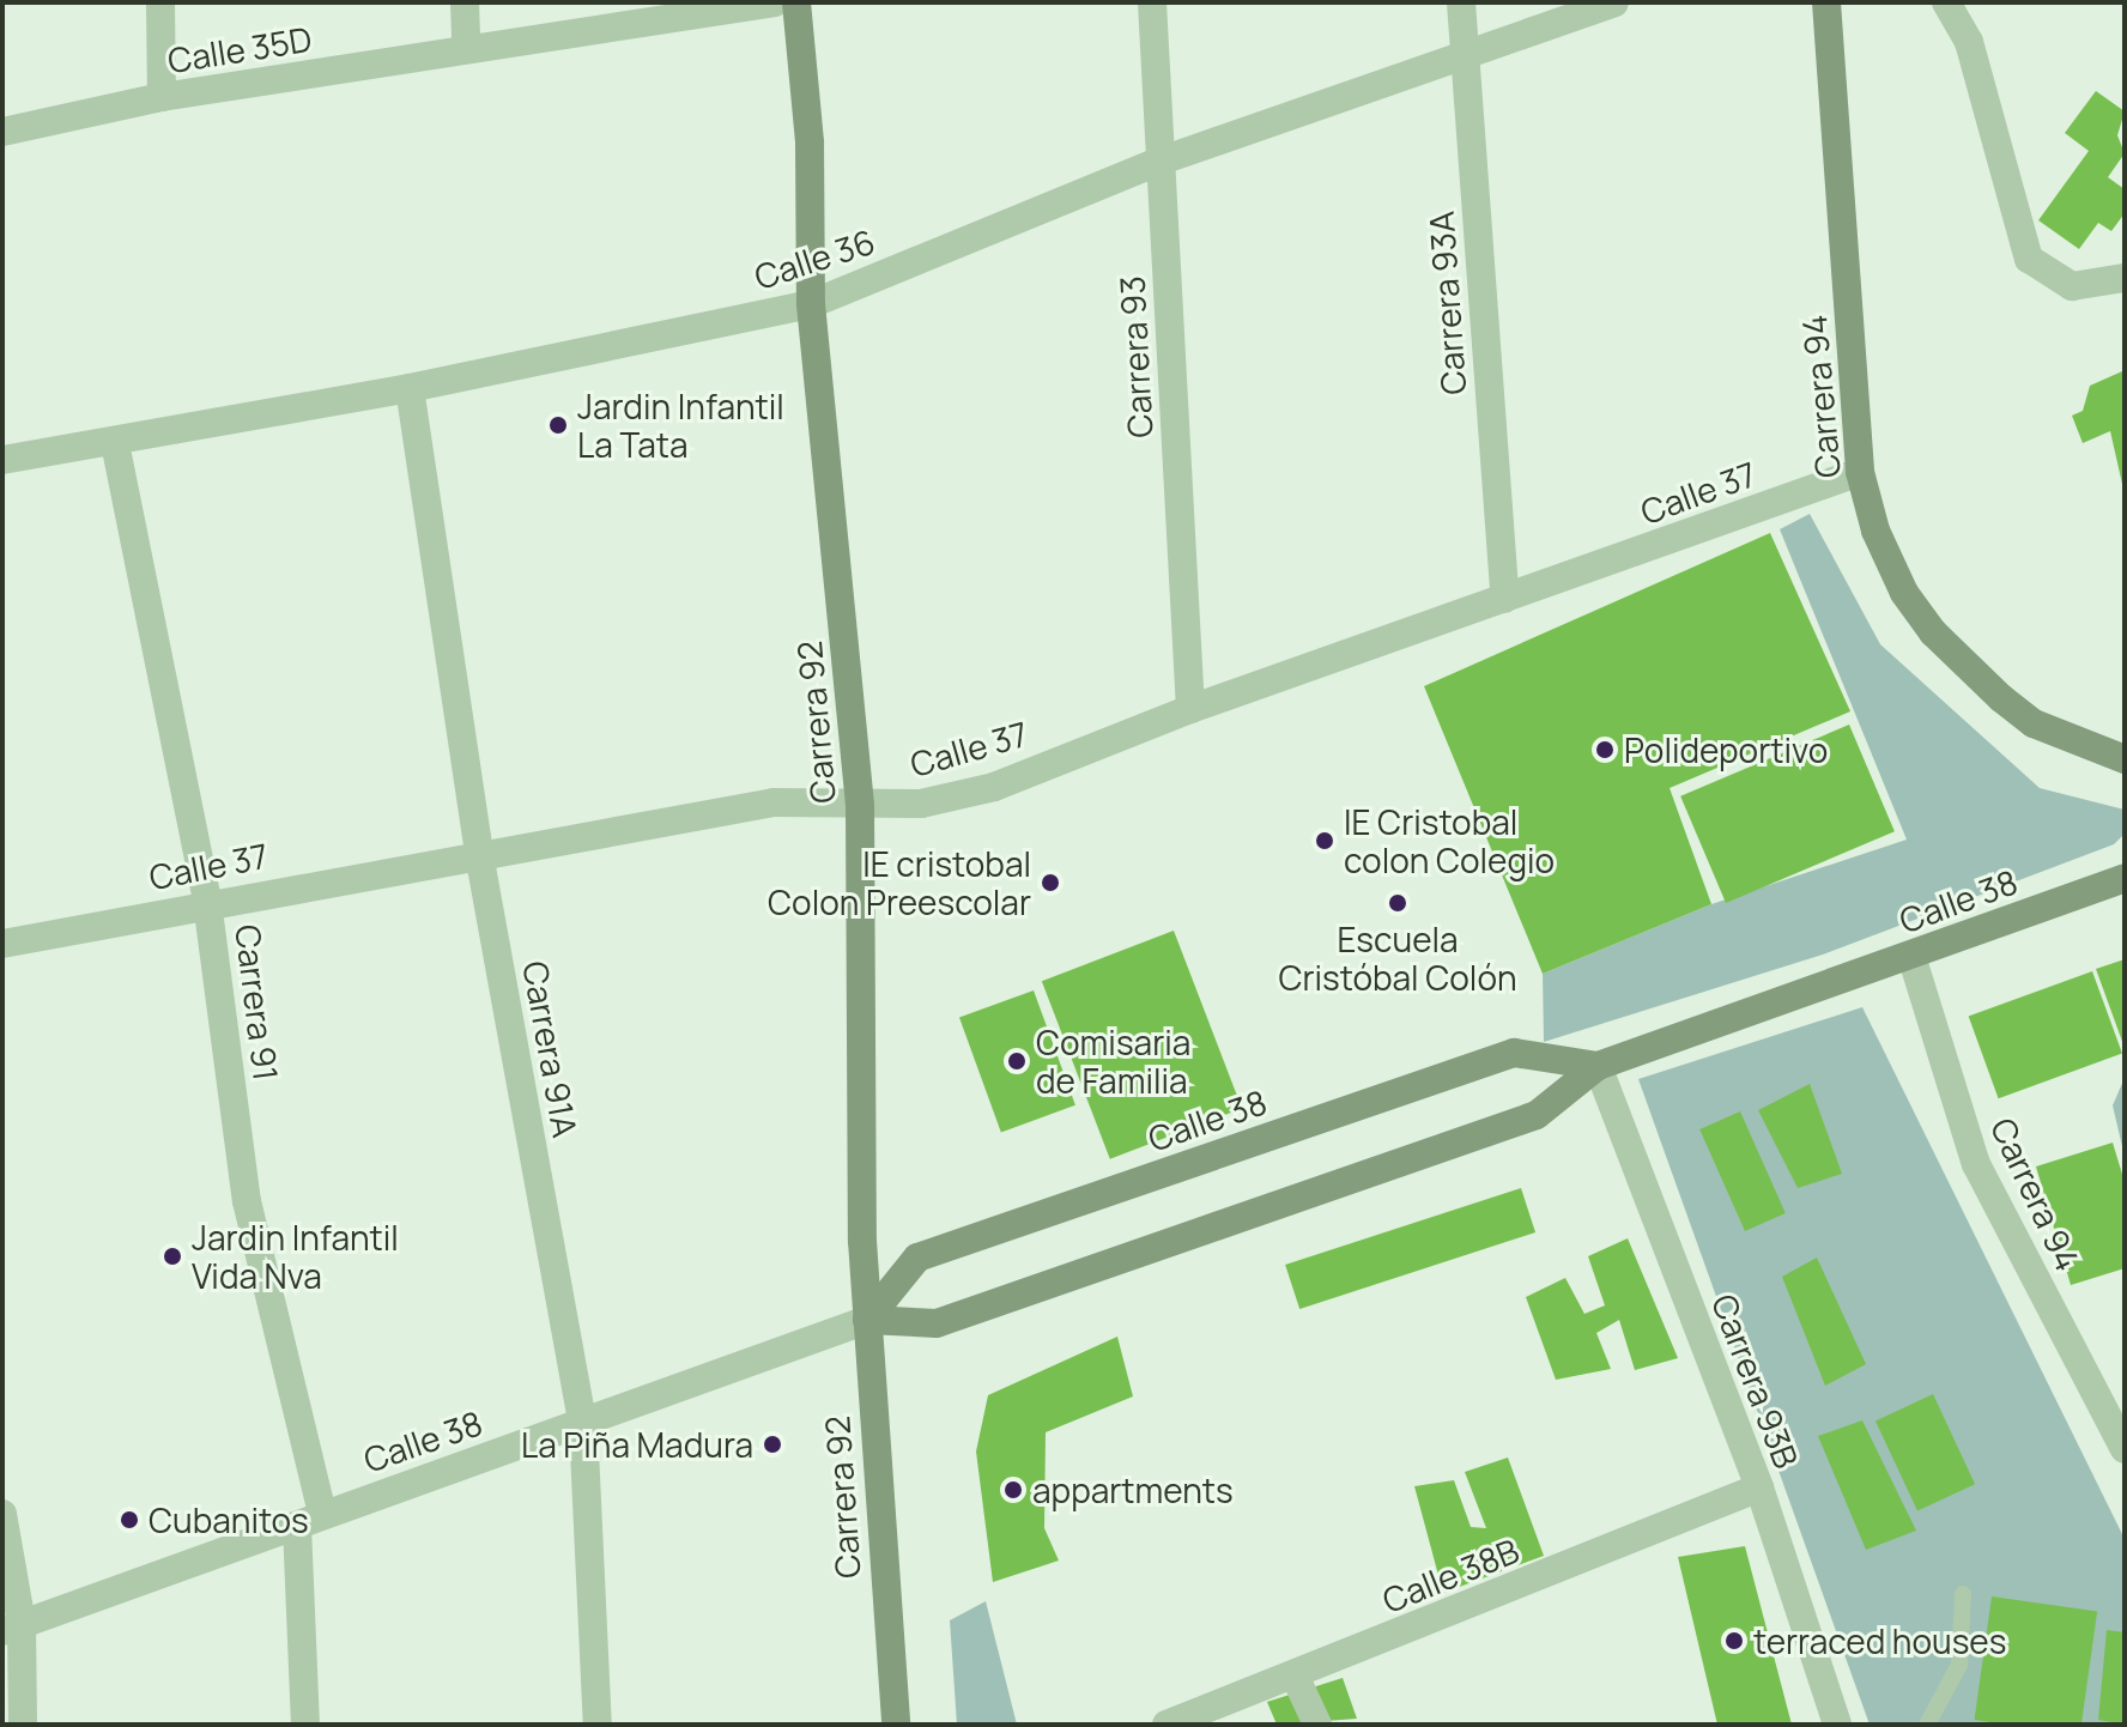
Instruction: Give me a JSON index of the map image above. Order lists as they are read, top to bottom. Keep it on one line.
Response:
{"streets":{"street":["Calle 35D","Calle 36","Carrera 93A","Carrera 93","Carrera 94","Calle 37","Carrera 92","Calle 38","Carrera 91","Carrera 91A","Carrera 93B","Calle 38B"]},"crossings":[["Calle 36","Carrera 93A"],["Calle 36","Carrera 93"],["Calle 36","Carrera 92"],["Calle 36","Carrera 91"],["Calle 36","Carrera 91A"],["Carrera 93A","Calle 37"],["Carrera 93","Calle 37"],["Carrera 94","Calle 37"],["Carrera 94","Calle 38"],["Calle 37","Carrera 92"],["Calle 37","Carrera 91"],["Calle 37","Carrera 91A"],["Carrera 92","Calle 38"],["Calle 38","Carrera 91"],["Calle 38","Carrera 91A"],["Calle 38","Carrera 93B"],["Carrera 93B","Calle 38B"]],"places":["Jardin Infantil La Tata","Polideportivo","IE Cristobal colon Colegio","IE cristobal Colon Preescolar","Escuela Cristóbal Colón","Comisaria de Familia","Jardin Infantil Vida Nva","La Piña Madura","appartments","Cubanitos","terraced houses"]}
